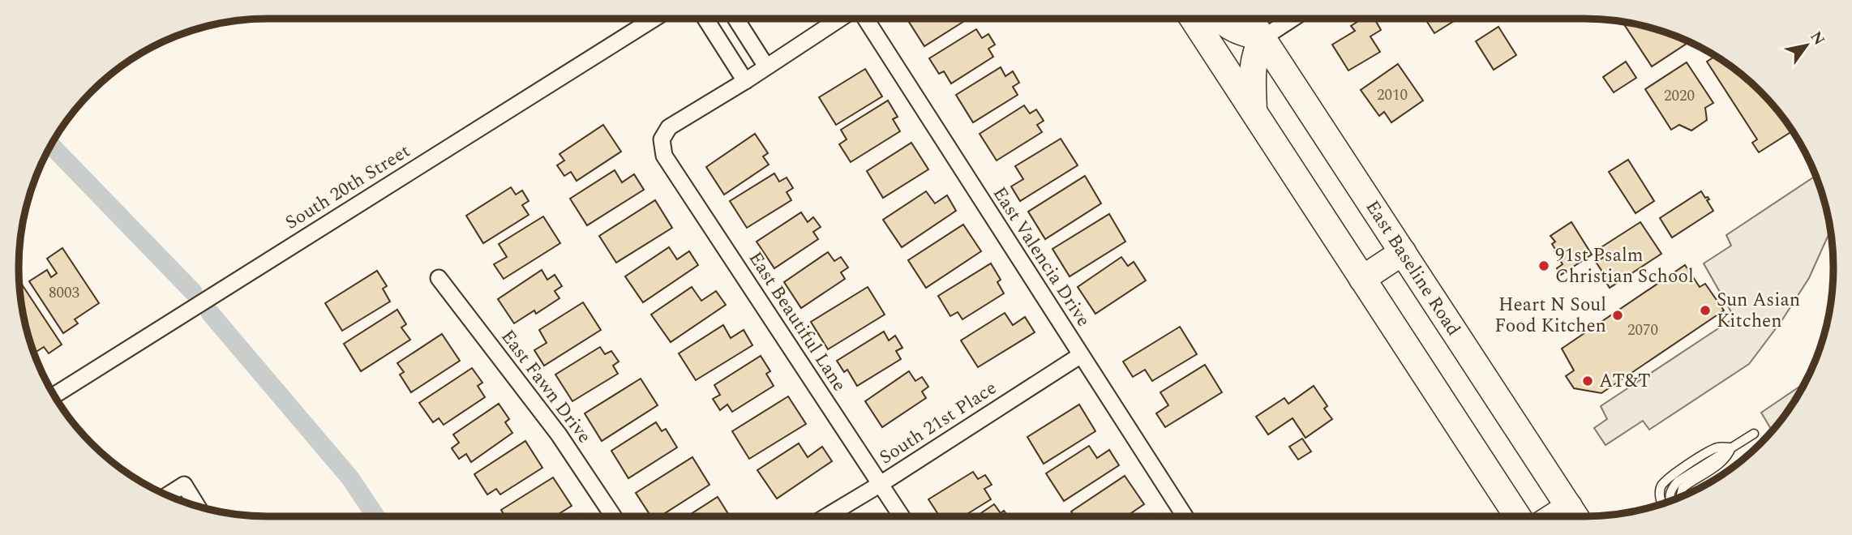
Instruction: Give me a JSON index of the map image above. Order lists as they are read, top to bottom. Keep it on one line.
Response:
{"streets":{"main road":["East Baseline Road"],"street":["South 20th Street","East Valencia Drive","East Beautiful Lane","East Fawn Drive","South 21st Place"]},"crossings":[["East Valencia Drive","South 21st Place"],["East Beautiful Lane","South 21st Place"]],"places":["91st Psalm Christian School","Sun Asian Kitchen","Heart N Soul Food Kitchen","AT&T"],"house_numbers":["2010","2020","8003","2070"],"north":"top right"}
